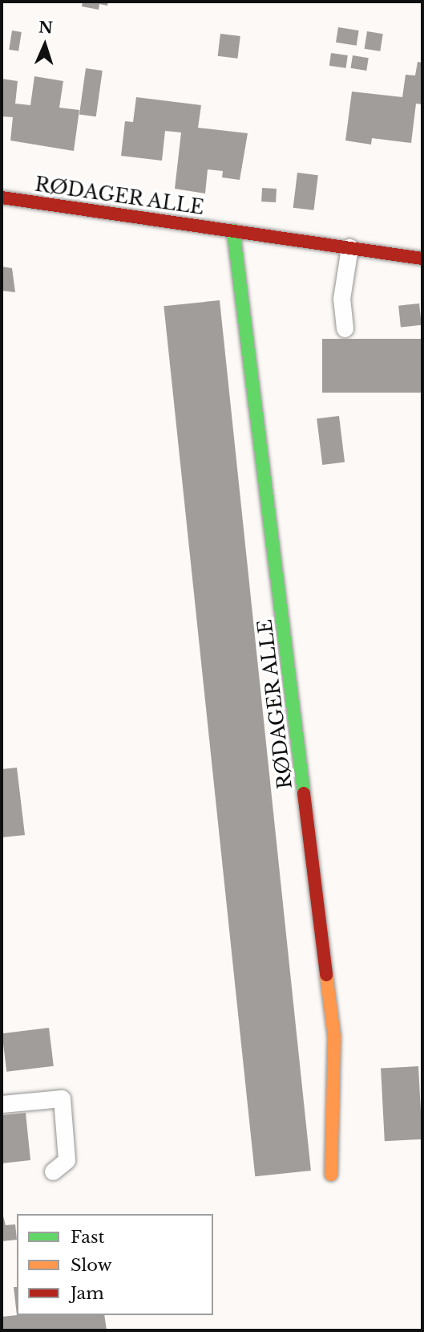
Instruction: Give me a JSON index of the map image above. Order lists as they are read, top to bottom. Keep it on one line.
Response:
{"streets":{"street":["RØDAGER ALLE"]},"legend":["Fast","Slow","Jam"],"north":"top"}
